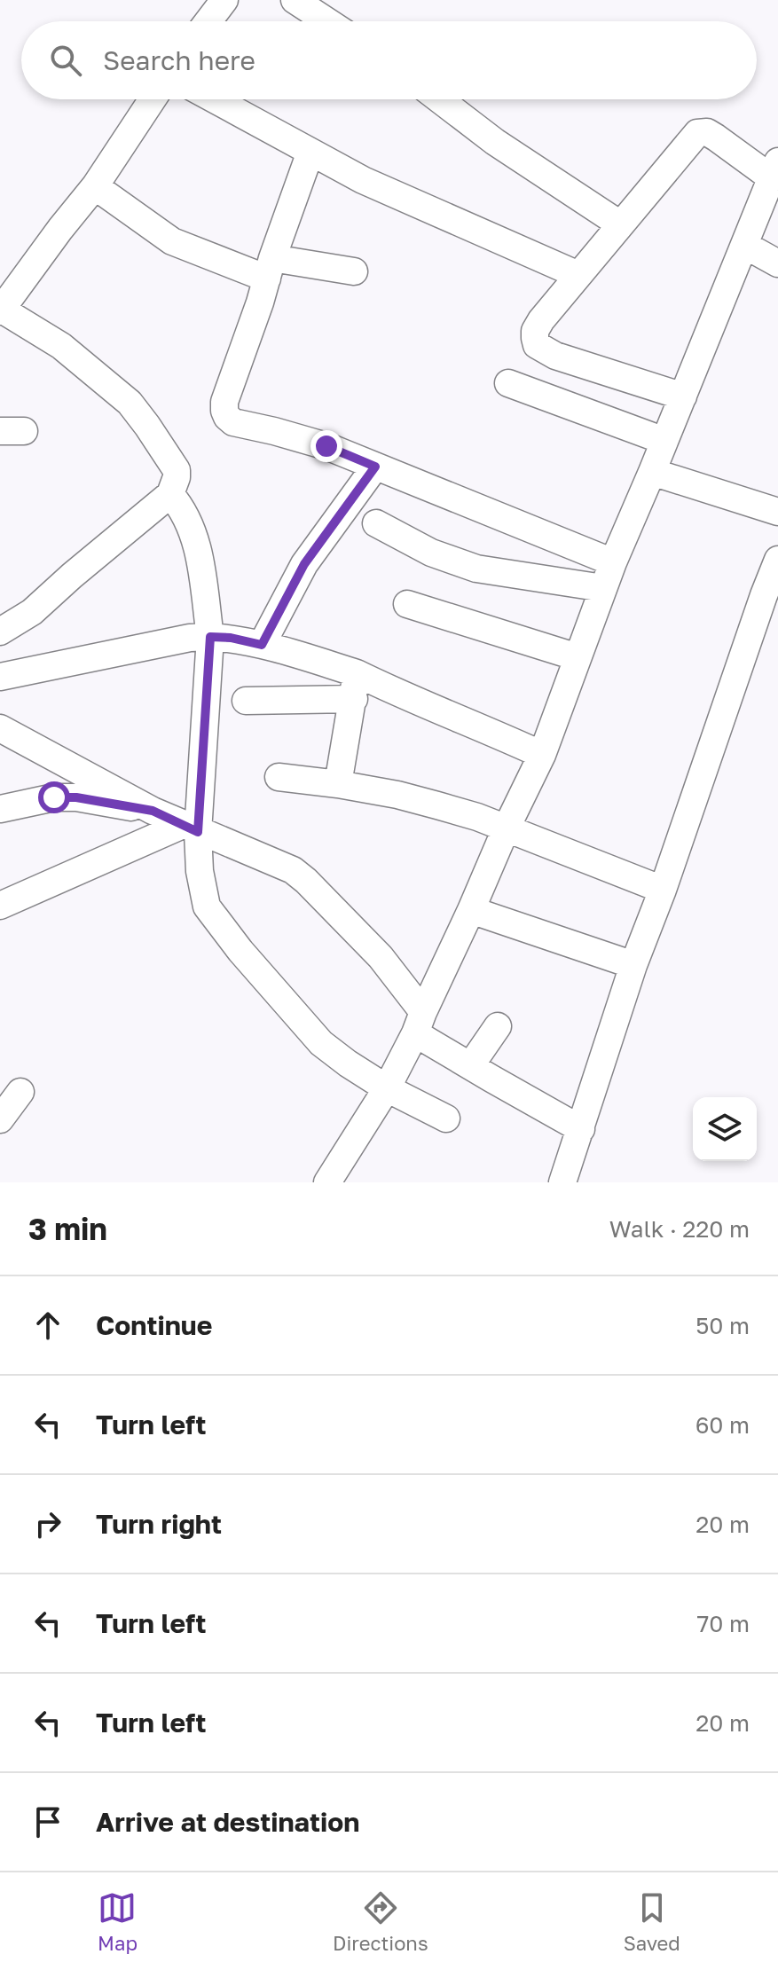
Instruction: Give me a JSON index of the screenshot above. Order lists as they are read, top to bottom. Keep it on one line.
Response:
{"page":{"search":"Search here","heading":["3 min","Walk · 220 m"],"list":[["Continue","50 m"],["Turn left","60 m"],["Turn right","20 m"],["Turn left","70 m"],["Turn left","20 m"],"Arrive at destination"],"nav":["Map","Directions","Saved"]}}
